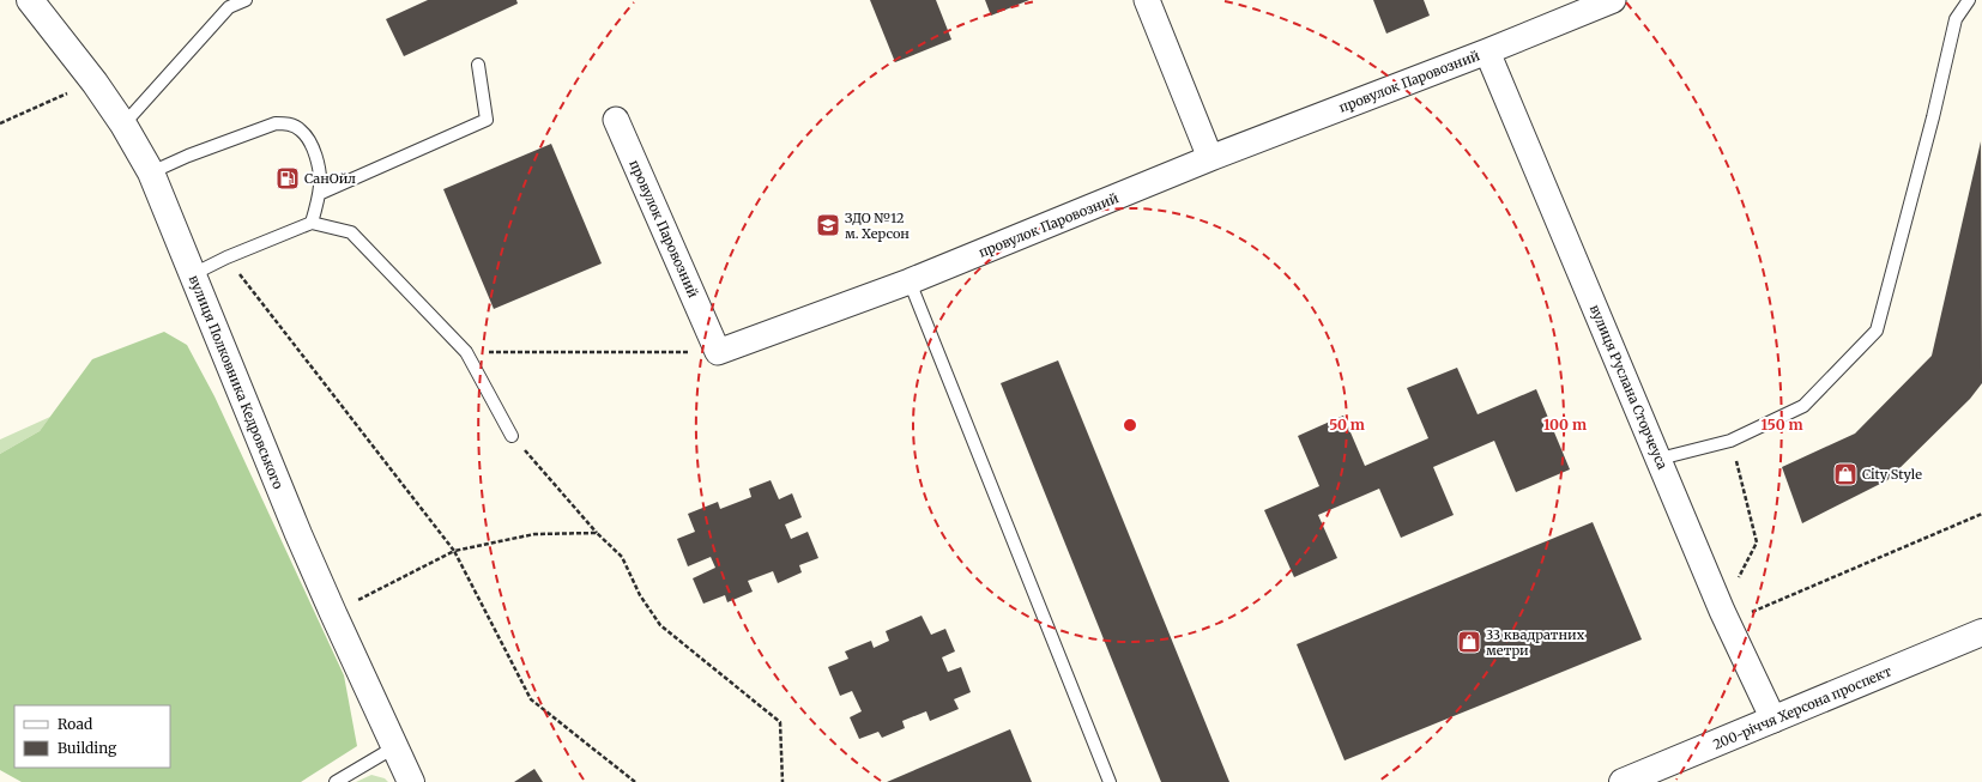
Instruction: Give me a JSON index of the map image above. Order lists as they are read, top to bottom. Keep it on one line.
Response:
{"streets":{"street":["провулок Паровозний","вулиця Полковника Кедровського","вулиця Руслана Сторчеуса","200-річчя Херсона проспект"]},"crossings":[["провулок Паровозний","вулиця Руслана Сторчеуса"],["вулиця Руслана Сторчеуса","200-річчя Херсона проспект"]],"places":{"fuel station":["СанОйл"],"school or university":["ЗДО №12 м. Херсон"],"shop":["City Style","33 квадратних метри"]},"legend":["Road","Building"],"rings":["50 m","100 m","150 m"]}
